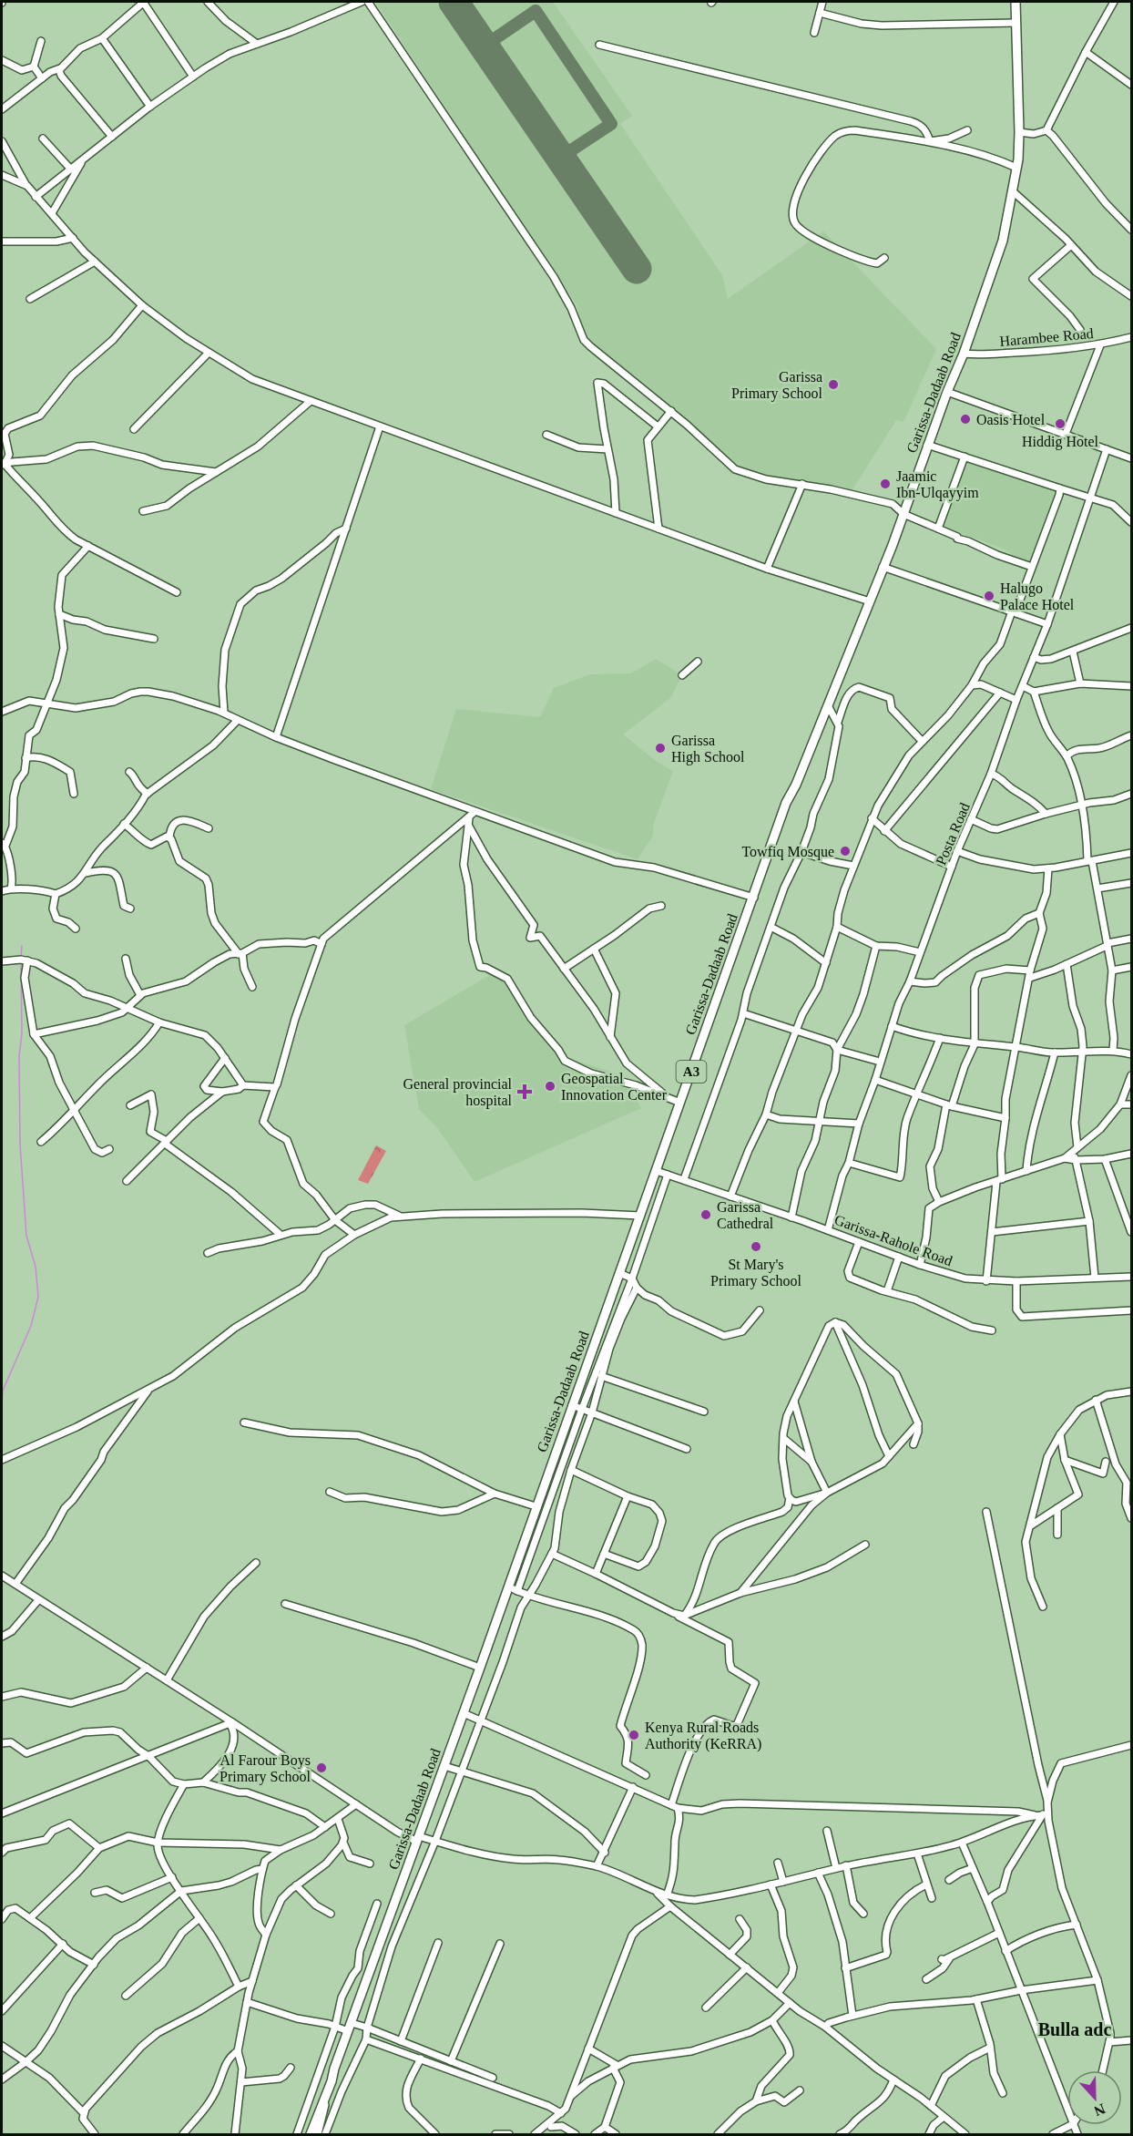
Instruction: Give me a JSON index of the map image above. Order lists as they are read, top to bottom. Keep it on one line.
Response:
{"streets":{"highway":["Garissa-Dadaab Road","A3"],"street":["Harambee Road","Posta Road","Garissa-Rahole Road"]},"crossings":[["Harambee Road","Garissa-Dadaab Road"],["Garissa-Dadaab Road","Garissa-Rahole Road"],["Posta Road","Garissa-Rahole Road"]],"districts":["Bulla adc"],"places":{"other":["Garissa Primary School","Oasis Hotel","Hiddig Hotel","Jaamic Ibn-Ulqayyim","Halugo Palace Hotel","Garissa High School","Towfiq Mosque","Geospatial Innovation Center","Garissa Cathedral","St Mary's Primary School","Kenya Rural Roads Authority (KeRRA)","Al Farour Boys Primary School"],"health":["General provincial hospital"]},"north":"bottom"}
